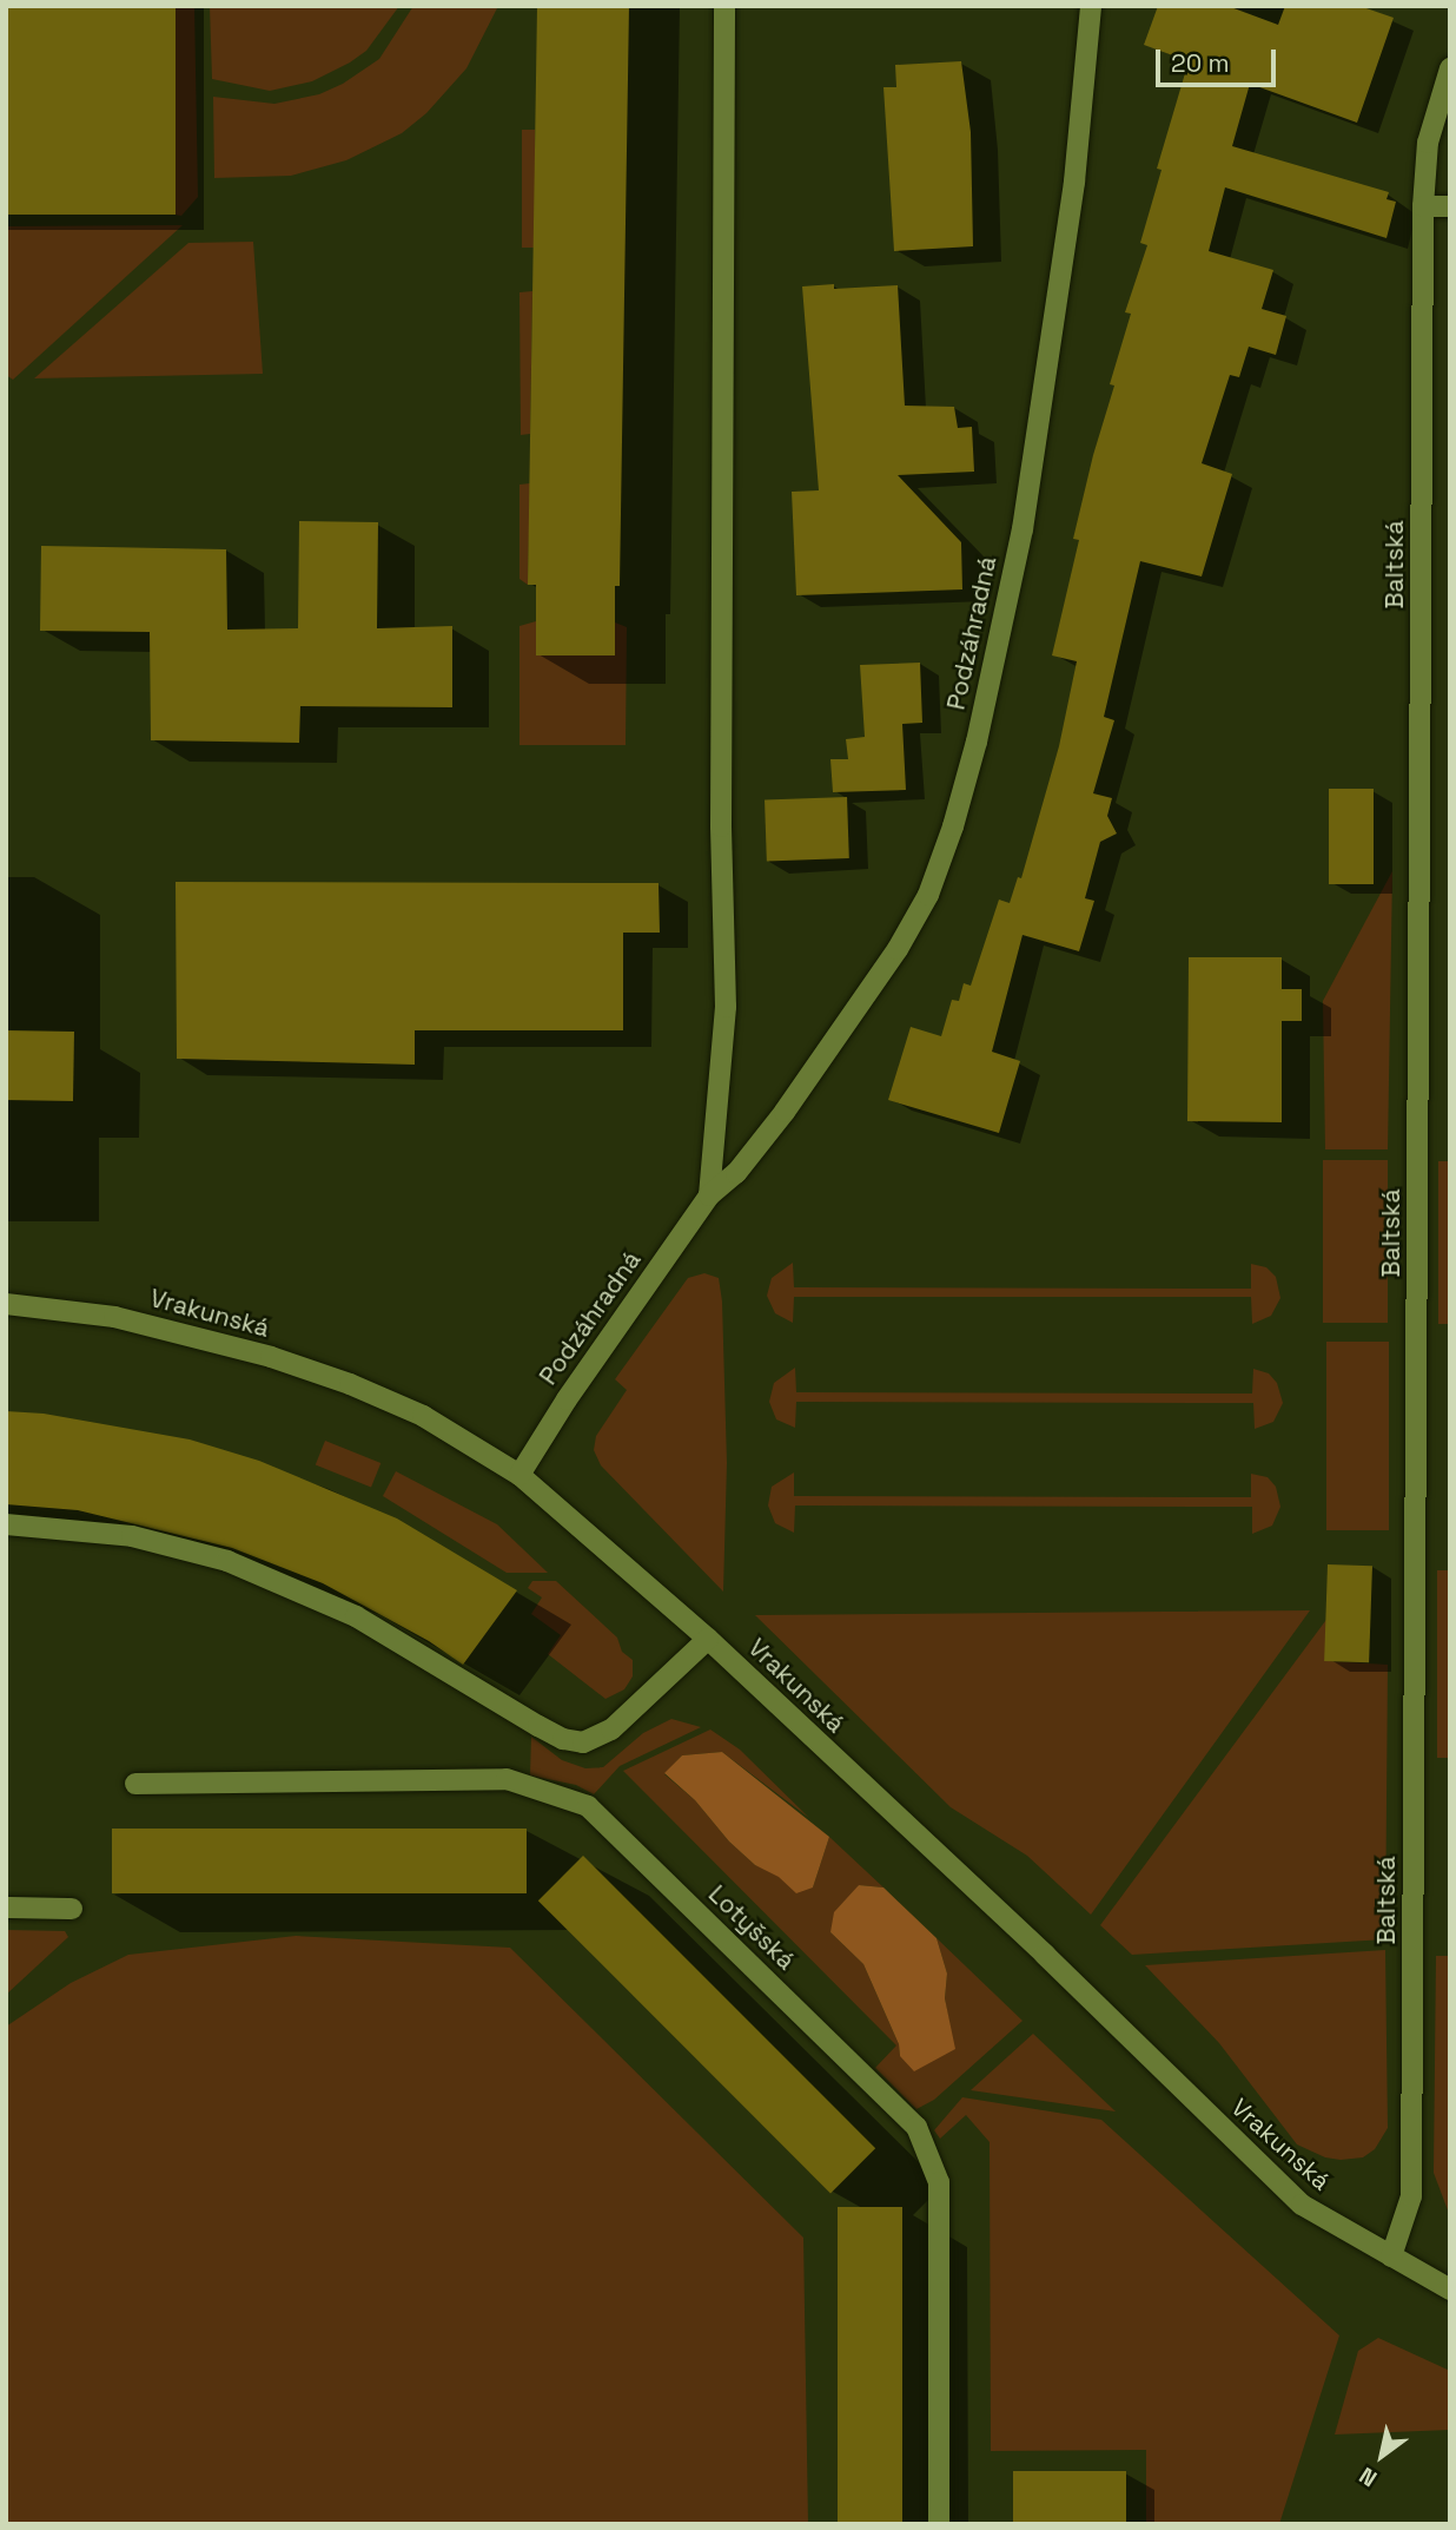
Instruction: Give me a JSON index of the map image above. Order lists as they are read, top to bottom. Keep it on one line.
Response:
{"streets":{"street":["Baltská","Podzáhradná","Vrakunská","Lotyšská"]},"crossings":[["Baltská","Vrakunská"],["Podzáhradná","Vrakunská"]],"scale_bar":"20 m","north":"bottom left"}
